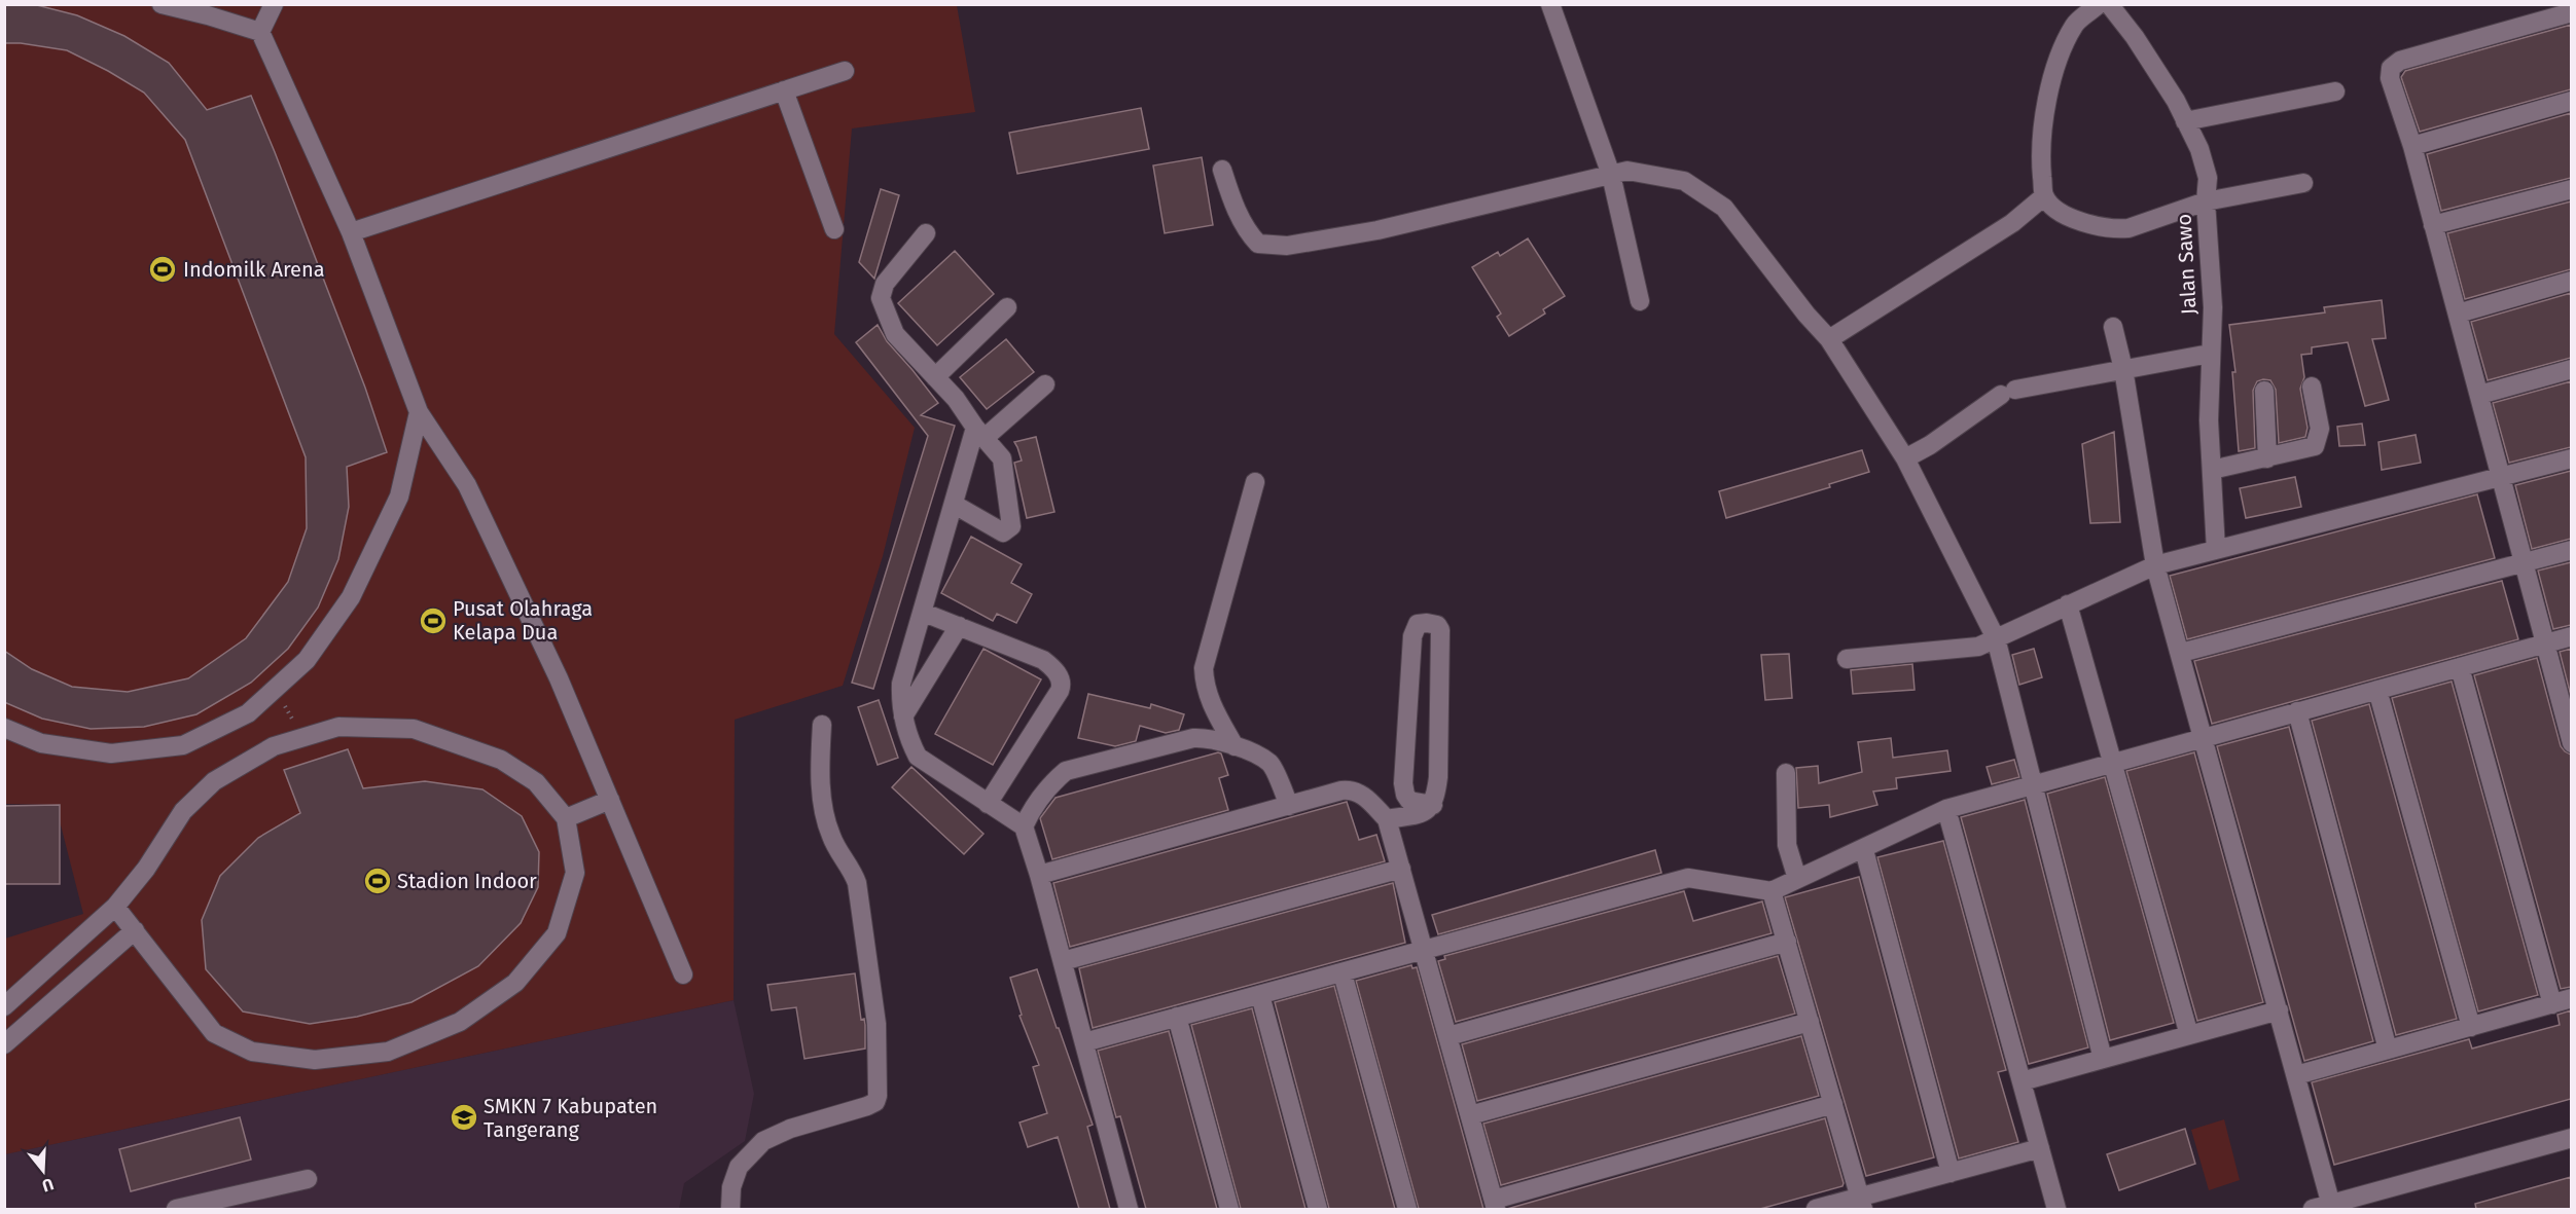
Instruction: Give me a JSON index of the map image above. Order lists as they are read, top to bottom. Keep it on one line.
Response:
{"streets":{"street":["Jalan Sawo"]},"places":{"sports":["Indomilk Arena","Pusat Olahraga Kelapa Dua","Stadion Indoor"],"school or university":["SMKN 7 Kabupaten Tangerang"]},"north":"bottom"}
